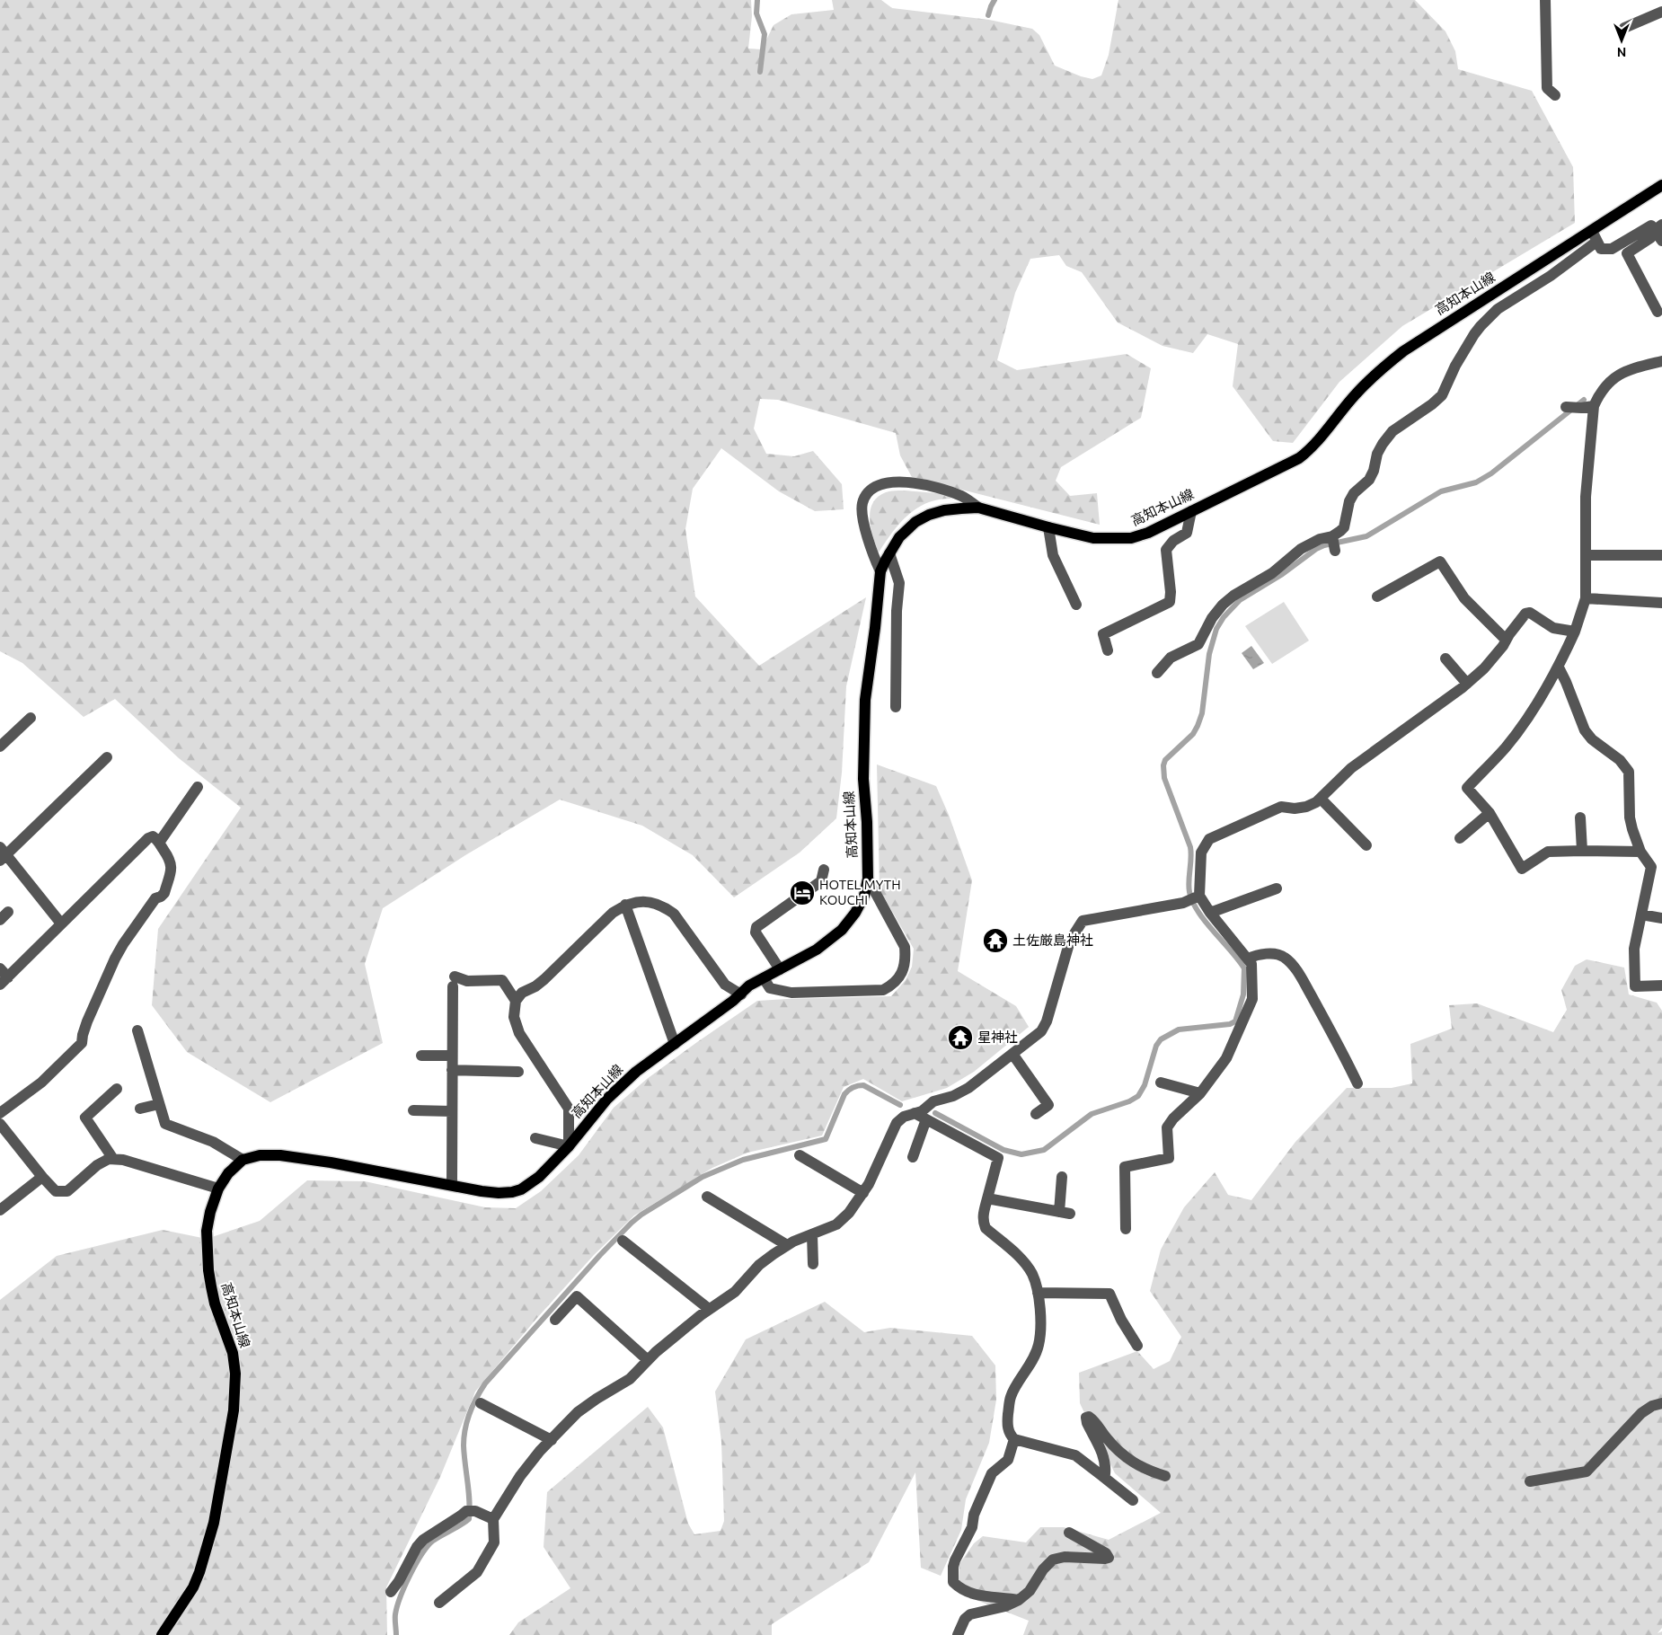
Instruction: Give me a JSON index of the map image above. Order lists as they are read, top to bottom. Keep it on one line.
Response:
{"streets":{"main road":["高知本山線"]},"places":{"hotel":["HOTEL MYTH KOUCHI"],"temple":["土佐厳島神社","星神社"]},"north":"bottom"}
